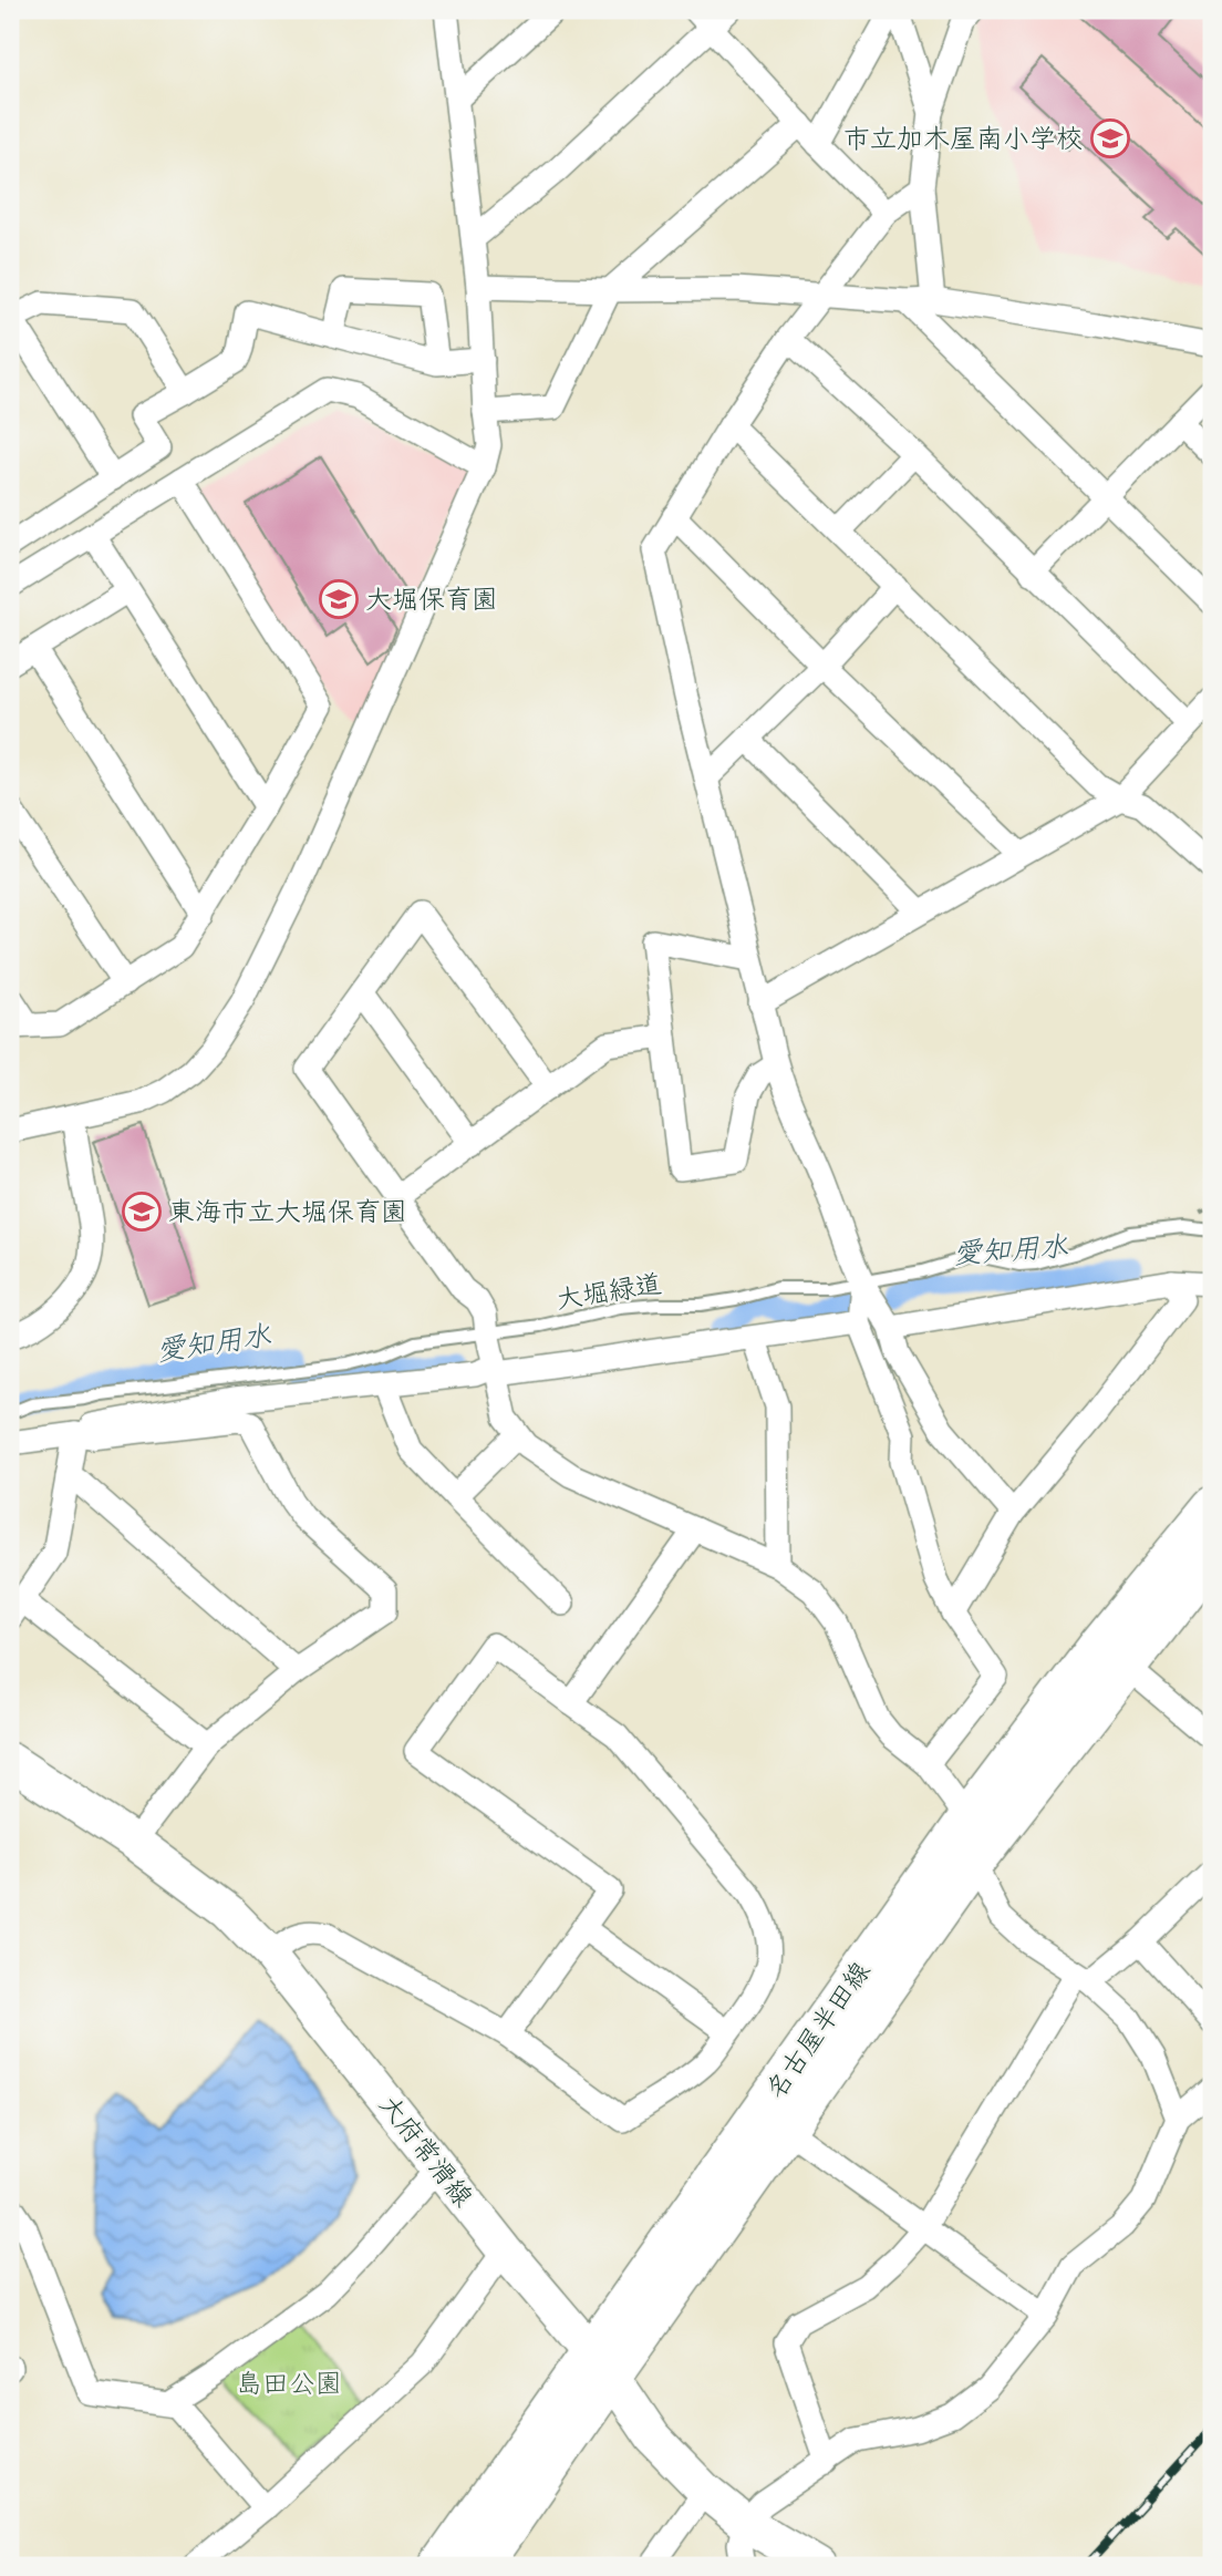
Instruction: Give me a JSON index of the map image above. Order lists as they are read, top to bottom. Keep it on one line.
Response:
{"streets":{"main road":["名古屋半田線","大府常滑線"],"lane":["大堀緑道"]},"crossings":[["名古屋半田線","大府常滑線"]],"water":["愛知用水"],"parks":["島田公園"],"places":{"school or university":["市立加木屋南小学校","大堀保育園","東海市立大堀保育園"]}}
